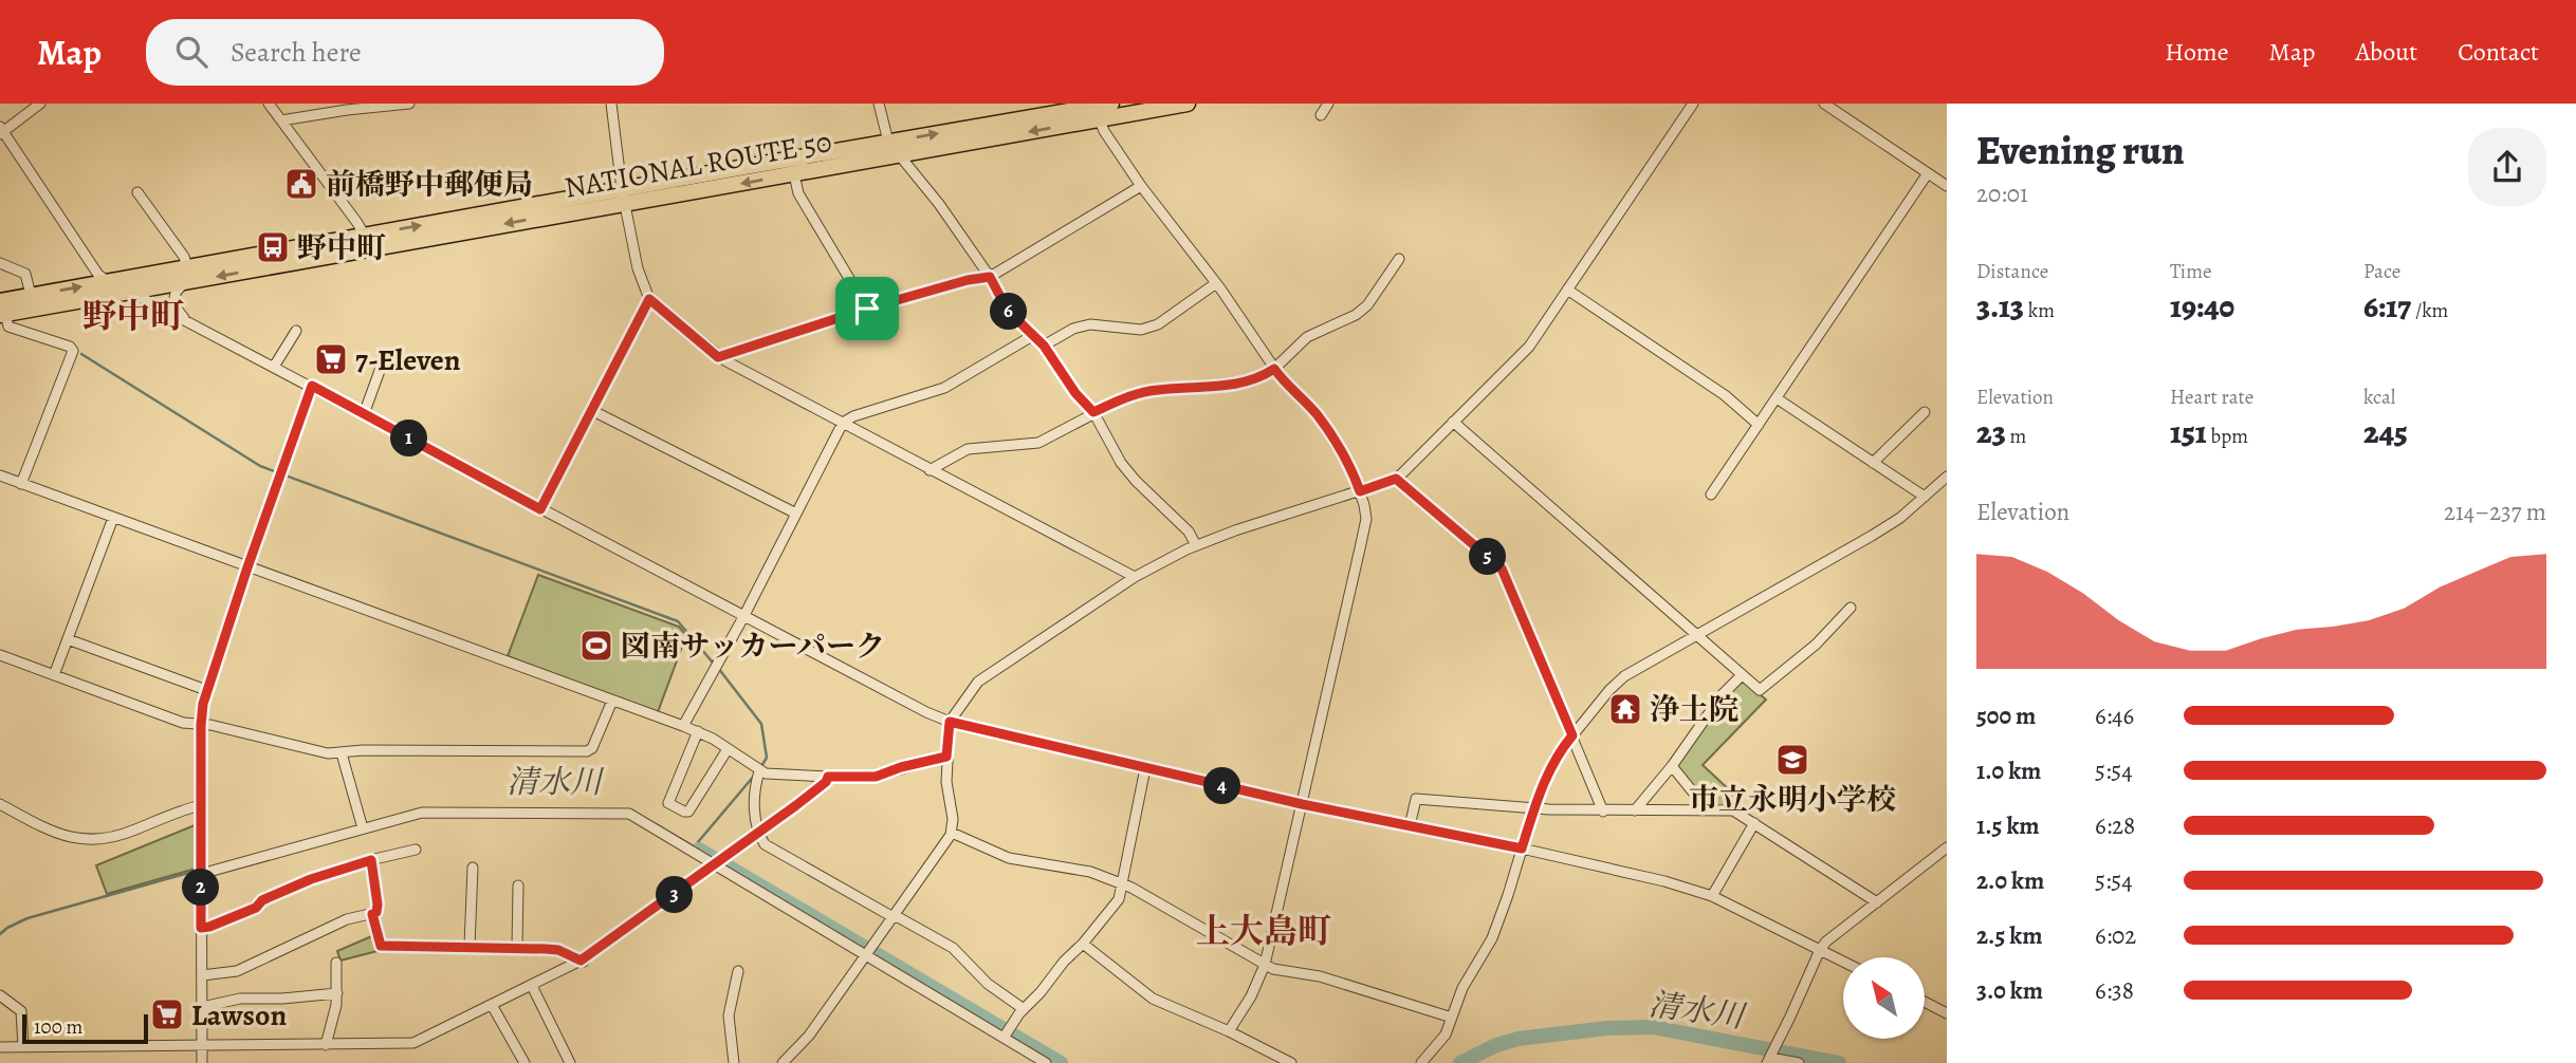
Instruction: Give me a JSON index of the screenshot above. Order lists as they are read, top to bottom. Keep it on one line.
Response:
{"streets":{"highway":["NATIONAL ROUTE 50"]},"districts":["野中町","上大島町"],"water":["清水川"],"places":{"public building":["前橋野中郵便局"],"bus stop":["野中町"],"supermarket":["7-Eleven","Lawson"],"sports":["図南サッカーパーク"],"temple":["浄土院"],"school or university":["市立永明小学校"]},"scale_bar":"100 m","north":"top left","page":{"header":"Map","search":"Search here","nav":["Home","Map","About","Contact"],"heading":["Evening run","20:01"],"stats":[["Distance","3.13 km"],["Time","19:40"],["Pace","6:17 /km"],["Elevation","23 m"],["Heart rate","151 bpm"],["kcal","245"]],"pins":["6","1","5","4","2","3"],"chart":["Elevation","214–237 m"],"list":[{"name":"500 m","note":"6:46"},{"name":"1.0 km","note":"5:54"},{"name":"1.5 km","note":"6:28"},{"name":"2.0 km","note":"5:54"},{"name":"2.5 km","note":"6:02"},{"name":"3.0 km","note":"6:38"}],"scale":"100 m"}}
